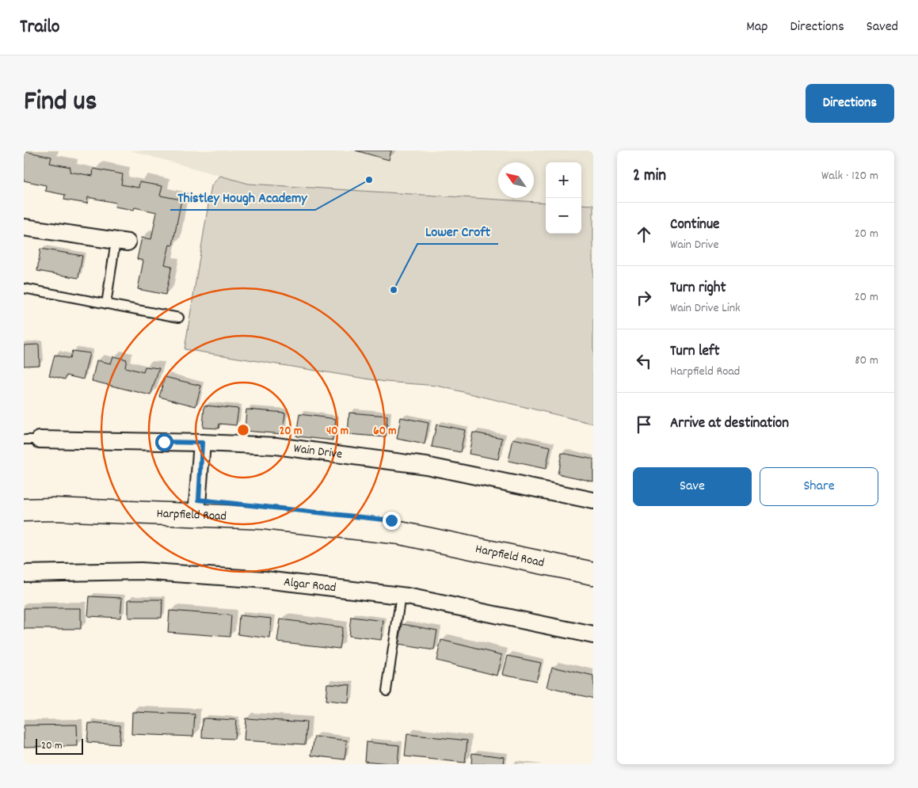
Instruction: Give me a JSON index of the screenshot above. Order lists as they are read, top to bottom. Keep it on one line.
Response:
{"streets":{"street":["Wain Drive","Harpfield Road","Algar Road"]},"places":["Thistley Hough Academy","Lower Croft"],"scale_bar":"20 m","north":"top left","page":{"header":"Trailo","nav":["Map","Directions","Saved"],"title":"Find us","buttons":["Directions",["Save","Share"]],"heading":["2 min","Walk · 120 m"],"map_buttons":["+","−"],"list":[["Continue","Wain Drive","20 m"],["Turn right","Wain Drive Link","20 m"],["Turn left","Harpfield Road","80 m"],"Arrive at destination"],"scale":"20 m"},"rings":["20 m","40 m","60 m"]}
